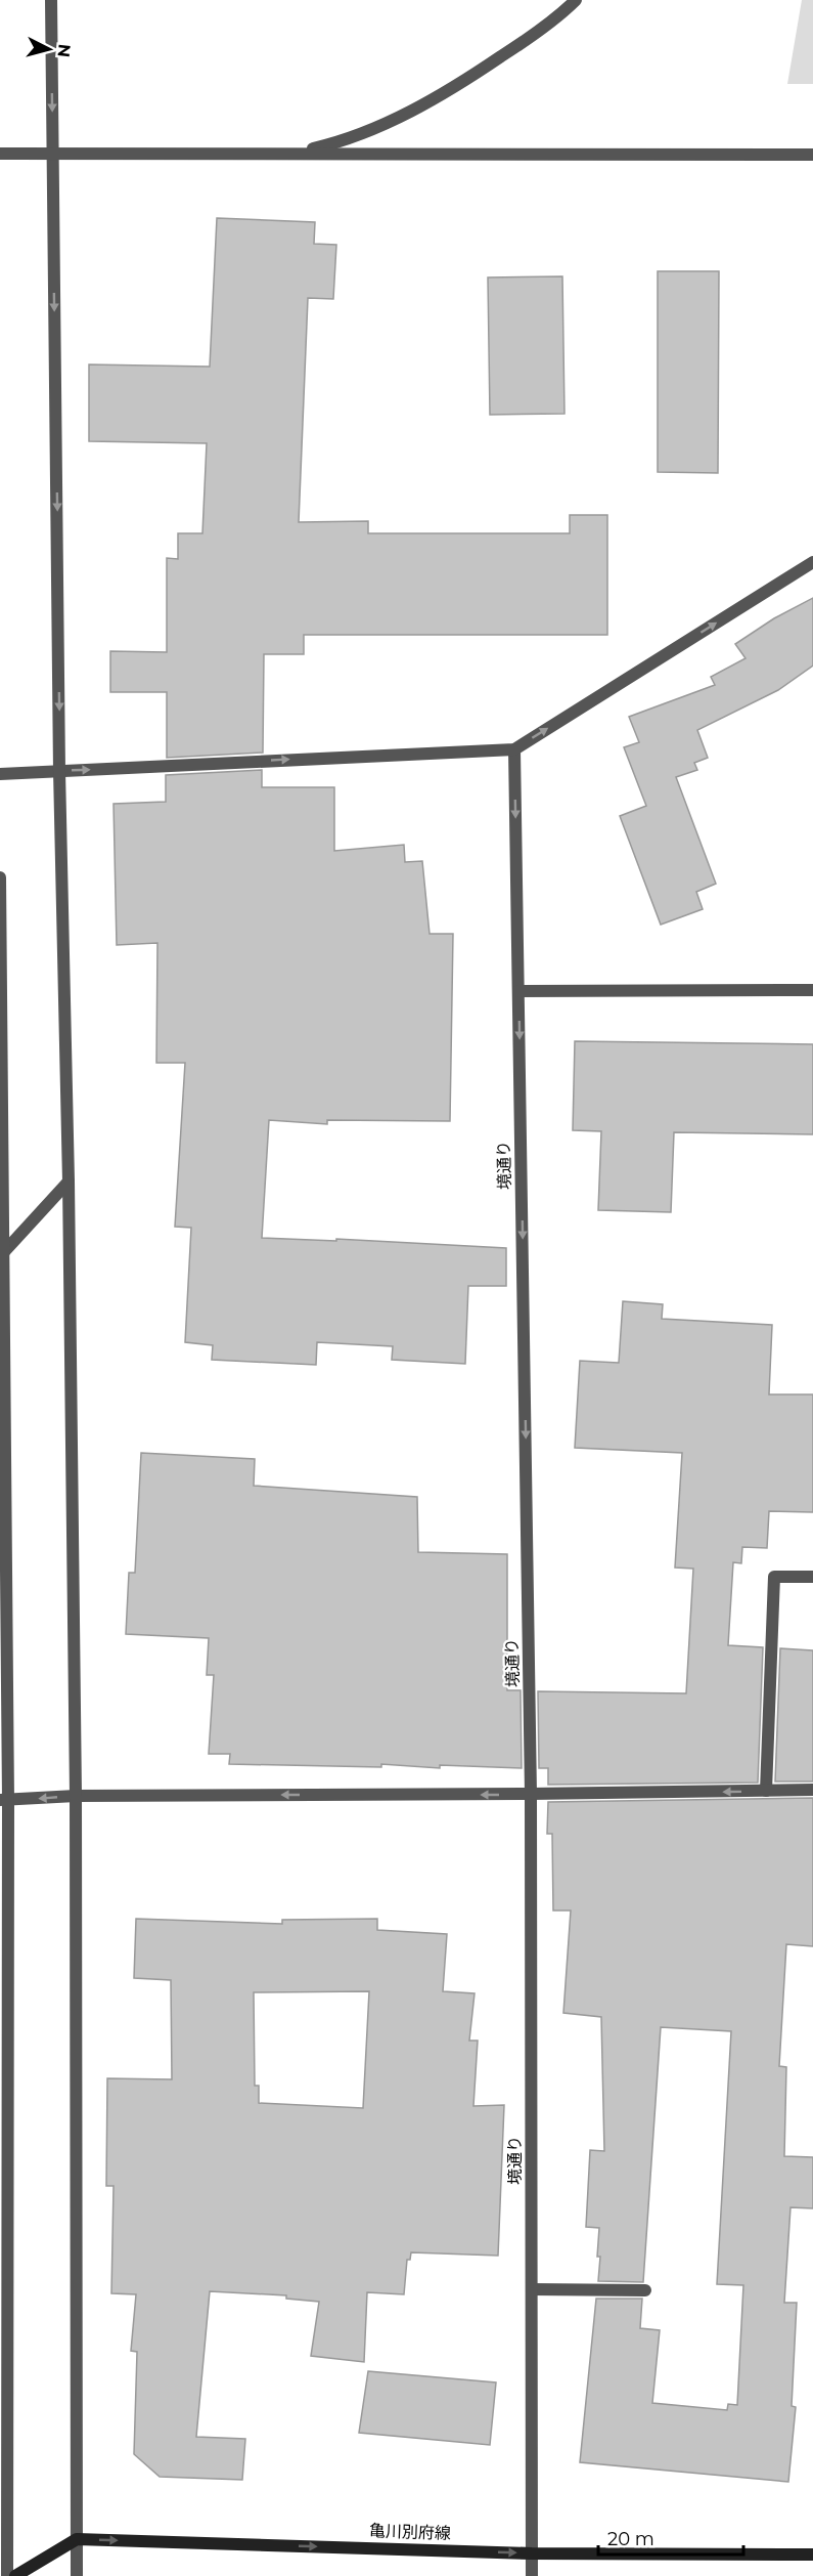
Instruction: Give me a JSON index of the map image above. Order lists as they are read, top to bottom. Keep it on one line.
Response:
{"streets":{"main road":["亀川別府線"],"street":["境通り"]},"crossings":[["境通り","亀川別府線"]],"one_way":["境通り","亀川別府線"],"scale_bar":"20 m","north":"right"}
